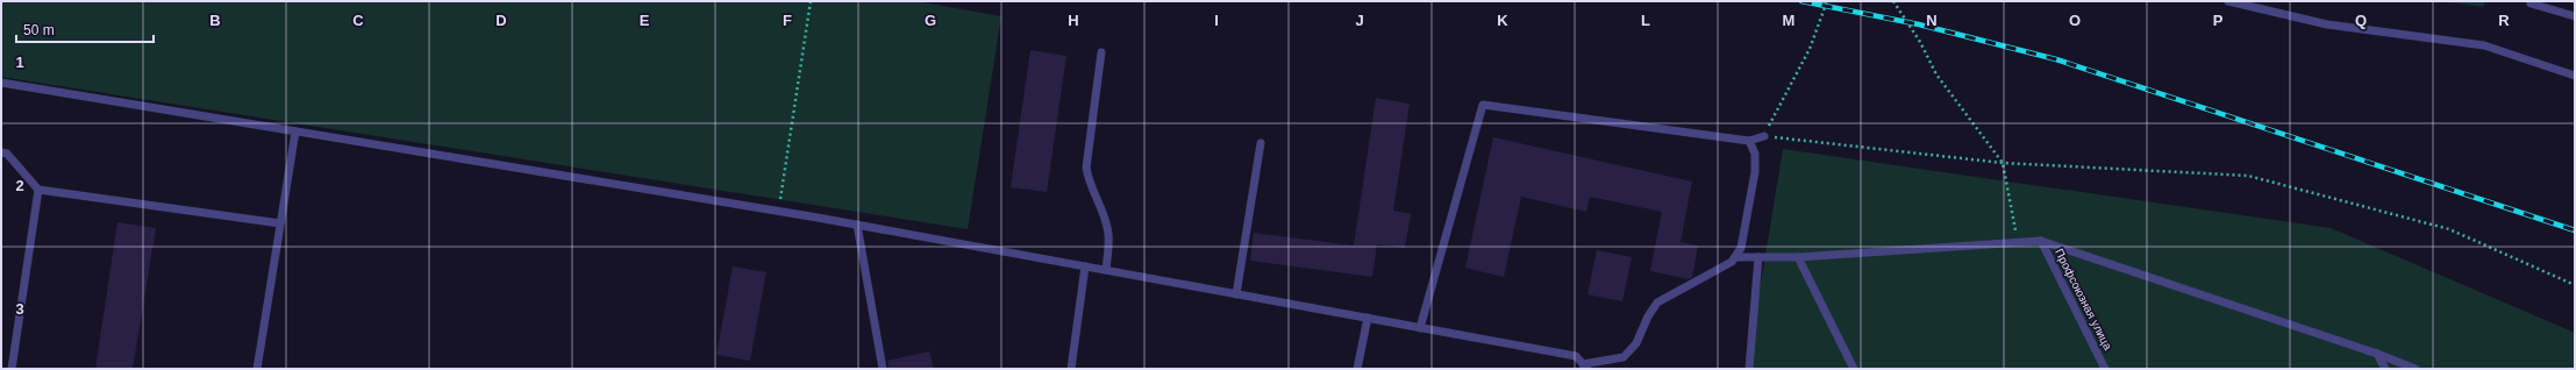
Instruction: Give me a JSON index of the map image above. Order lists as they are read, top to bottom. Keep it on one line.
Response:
{"streets":{"lane":["Профсоюзная улица"]},"scale_bar":"50 m","grid":{"columns":["B","C","D","E","F","G","H","I","J","K","L","M","N","O","P","Q","R"],"rows":["1","2","3"]}}
